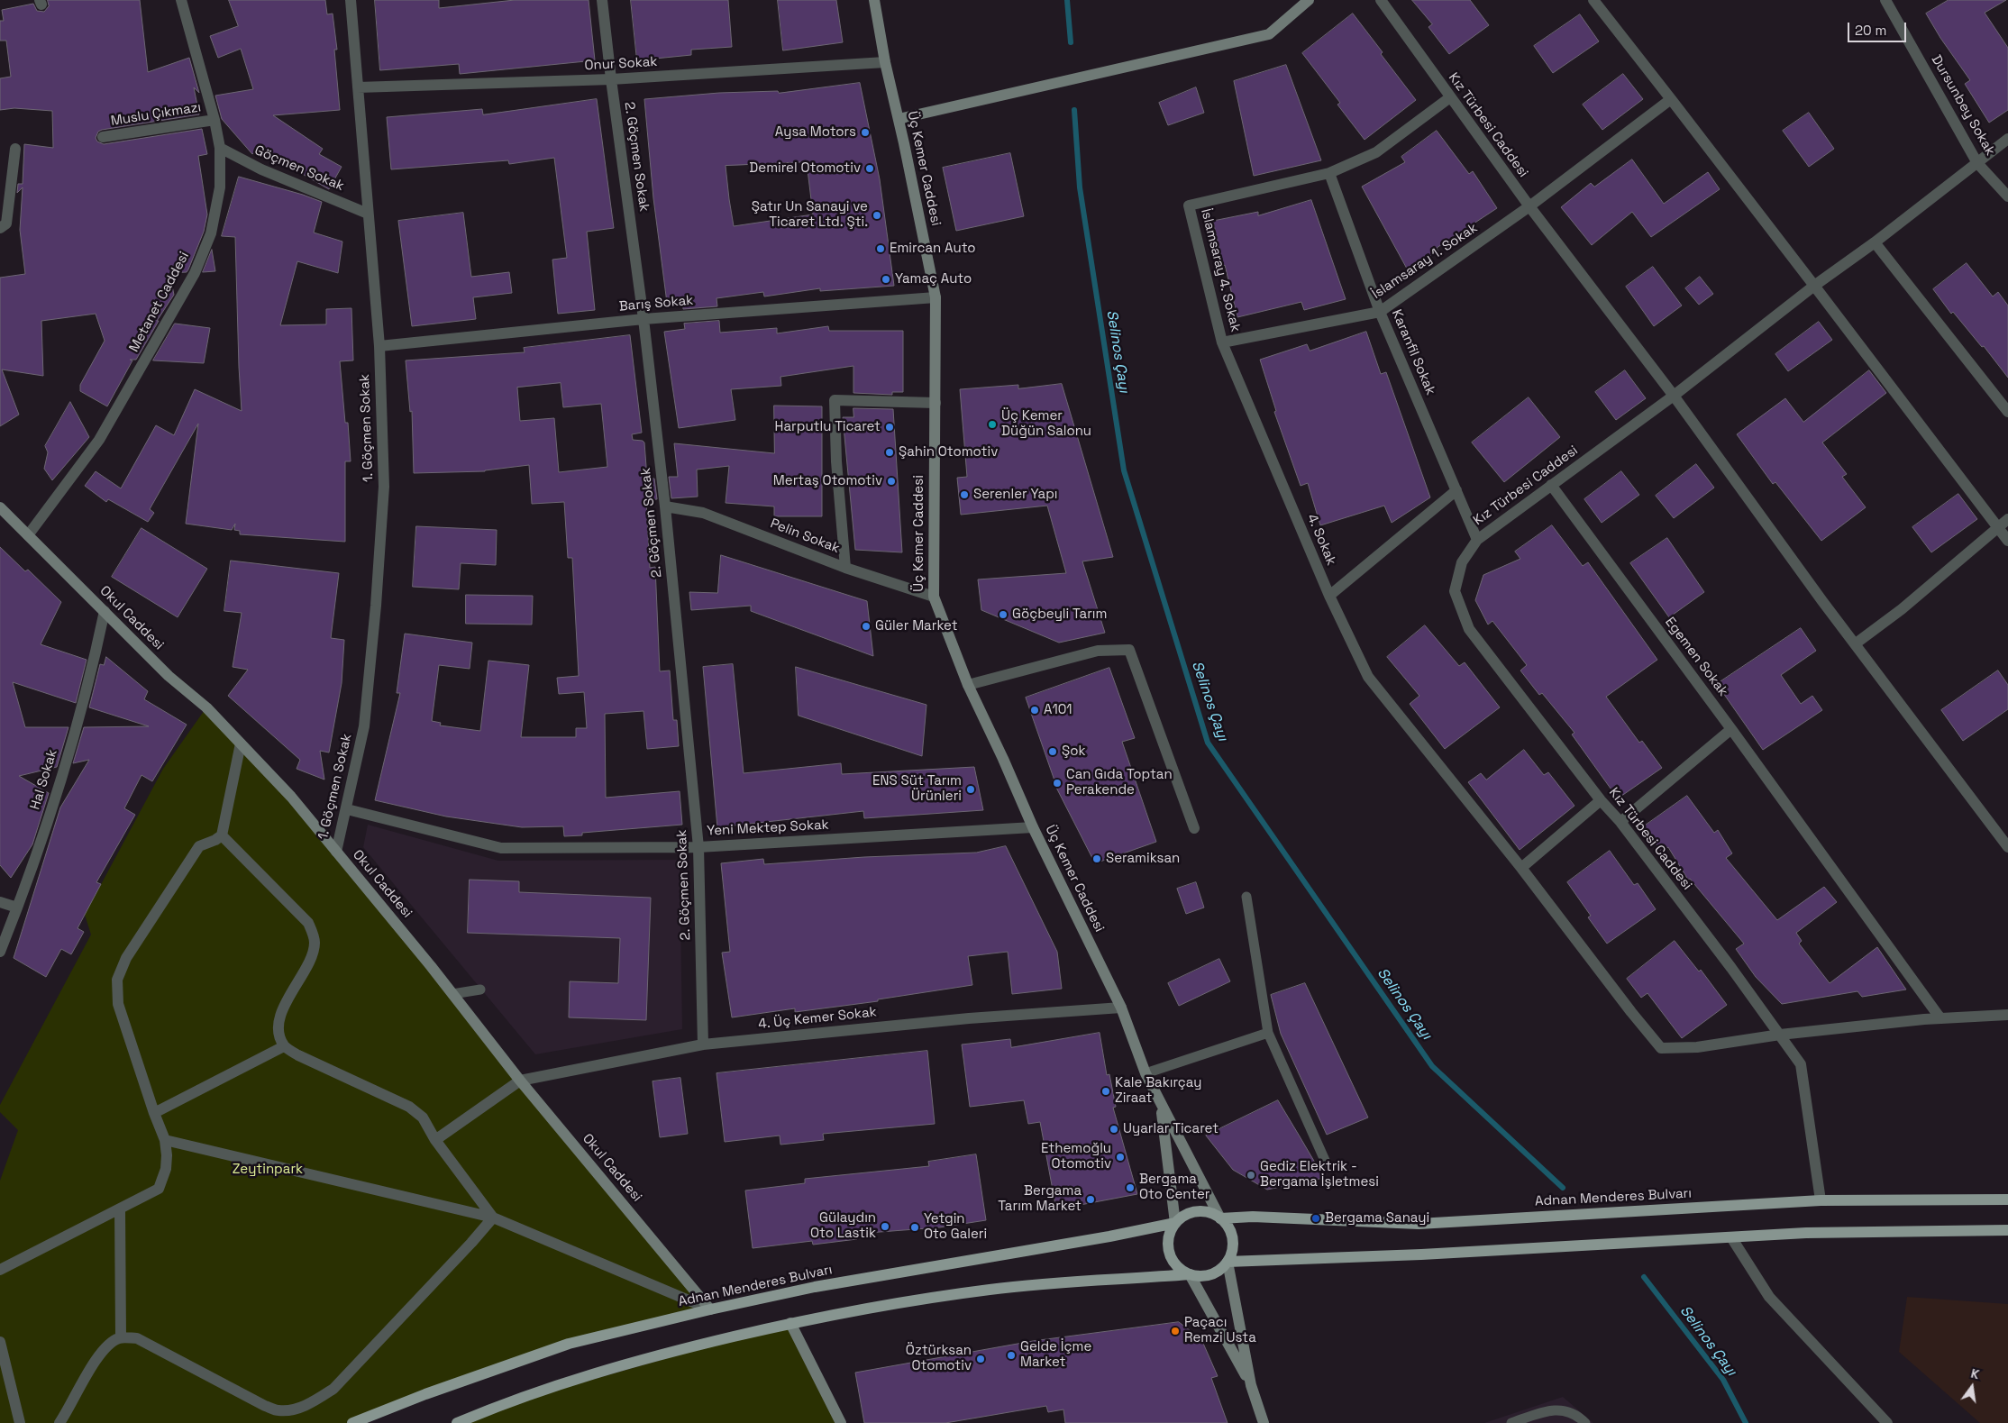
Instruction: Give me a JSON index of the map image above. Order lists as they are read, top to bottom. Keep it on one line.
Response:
{"streets":{"main road":["Üç Kemer Caddesi","Okul Caddesi","Adnan Menderes Bulvarı"],"street":["Onur Sokak","Dursunbey Sokak","Muslu Çıkmazı","Kız Türbesi Caddesi","2. Göçmen Sokak","Göçmen Sokak","İslamsaray 1. Sokak","İslamsaray 4. Sokak","Metanet Caddesi","Barış Sokak","Karanfil Sokak","1. Göçmen Sokak","Pelin Sokak","4. Sokak","Egemen Sokak","Hal Sokak","Yeni Mektep Sokak","4. Üç Kemer Sokak"]},"crossings":[["Onur Sokak","2. Göçmen Sokak"],["Onur Sokak","Üç Kemer Caddesi"],["Onur Sokak","1. Göçmen Sokak"],["Muslu Çıkmazı","Metanet Caddesi"],["Kız Türbesi Caddesi","İslamsaray 1. Sokak"],["Kız Türbesi Caddesi","Karanfil Sokak"],["Kız Türbesi Caddesi","Egemen Sokak"],["Kız Türbesi Caddesi","Adnan Menderes Bulvarı"],["2. Göçmen Sokak","Barış Sokak"],["2. Göçmen Sokak","Pelin Sokak"],["2. Göçmen Sokak","Yeni Mektep Sokak"],["2. Göçmen Sokak","4. Üç Kemer Sokak"],["Göçmen Sokak","Metanet Caddesi"],["Göçmen Sokak","1. Göçmen Sokak"],["Üç Kemer Caddesi","Barış Sokak"],["Üç Kemer Caddesi","Pelin Sokak"],["Üç Kemer Caddesi","Yeni Mektep Sokak"],["Üç Kemer Caddesi","4. Üç Kemer Sokak"],["İslamsaray 1. Sokak","İslamsaray 4. Sokak"],["İslamsaray 1. Sokak","Karanfil Sokak"],["İslamsaray 1. Sokak","4. Sokak"],["İslamsaray 4. Sokak","Karanfil Sokak"],["İslamsaray 4. Sokak","4. Sokak"],["Metanet Caddesi","Okul Caddesi"],["Barış Sokak","1. Göçmen Sokak"],["Karanfil Sokak","4. Sokak"],["1. Göçmen Sokak","Okul Caddesi"],["1. Göçmen Sokak","Yeni Mektep Sokak"],["Okul Caddesi","Hal Sokak"],["Okul Caddesi","4. Üç Kemer Sokak"],["Okul Caddesi","Adnan Menderes Bulvarı"]],"water":["Selinos Çayı"],"parks":["Zeytinpark"],"places":["Aysa Motors","Demirel Otomotiv","Şatır Un Sanayi ve Ticaret Ltd. Şti.","Emircan Auto","Yamaç Auto","Üç Kemer Düğün Salonu","Harputlu Ticaret","Şahin Otomotiv","Mertaş Otomotiv","Serenler Yapı","Göçbeyli Tarım","Güler Market","A101","Şok","Can Gıda Toptan Perakende","ENS Süt Tarım Ürünleri","Seramiksan","Kale Bakırçay Ziraat","Uyarlar Ticaret","Ethemoğlu Otomotiv","Gediz Elektrik - Bergama İşletmesi","Bergama Oto Center","Bergama Tarım Market","Bergama Sanayi","Gülaydın Oto Lastik","Yetgin Oto Galeri","Paçacı Remzi Usta","Gelde İçme Market","Öztürksan Otomotiv"],"scale_bar":"20 m","north":"top"}
